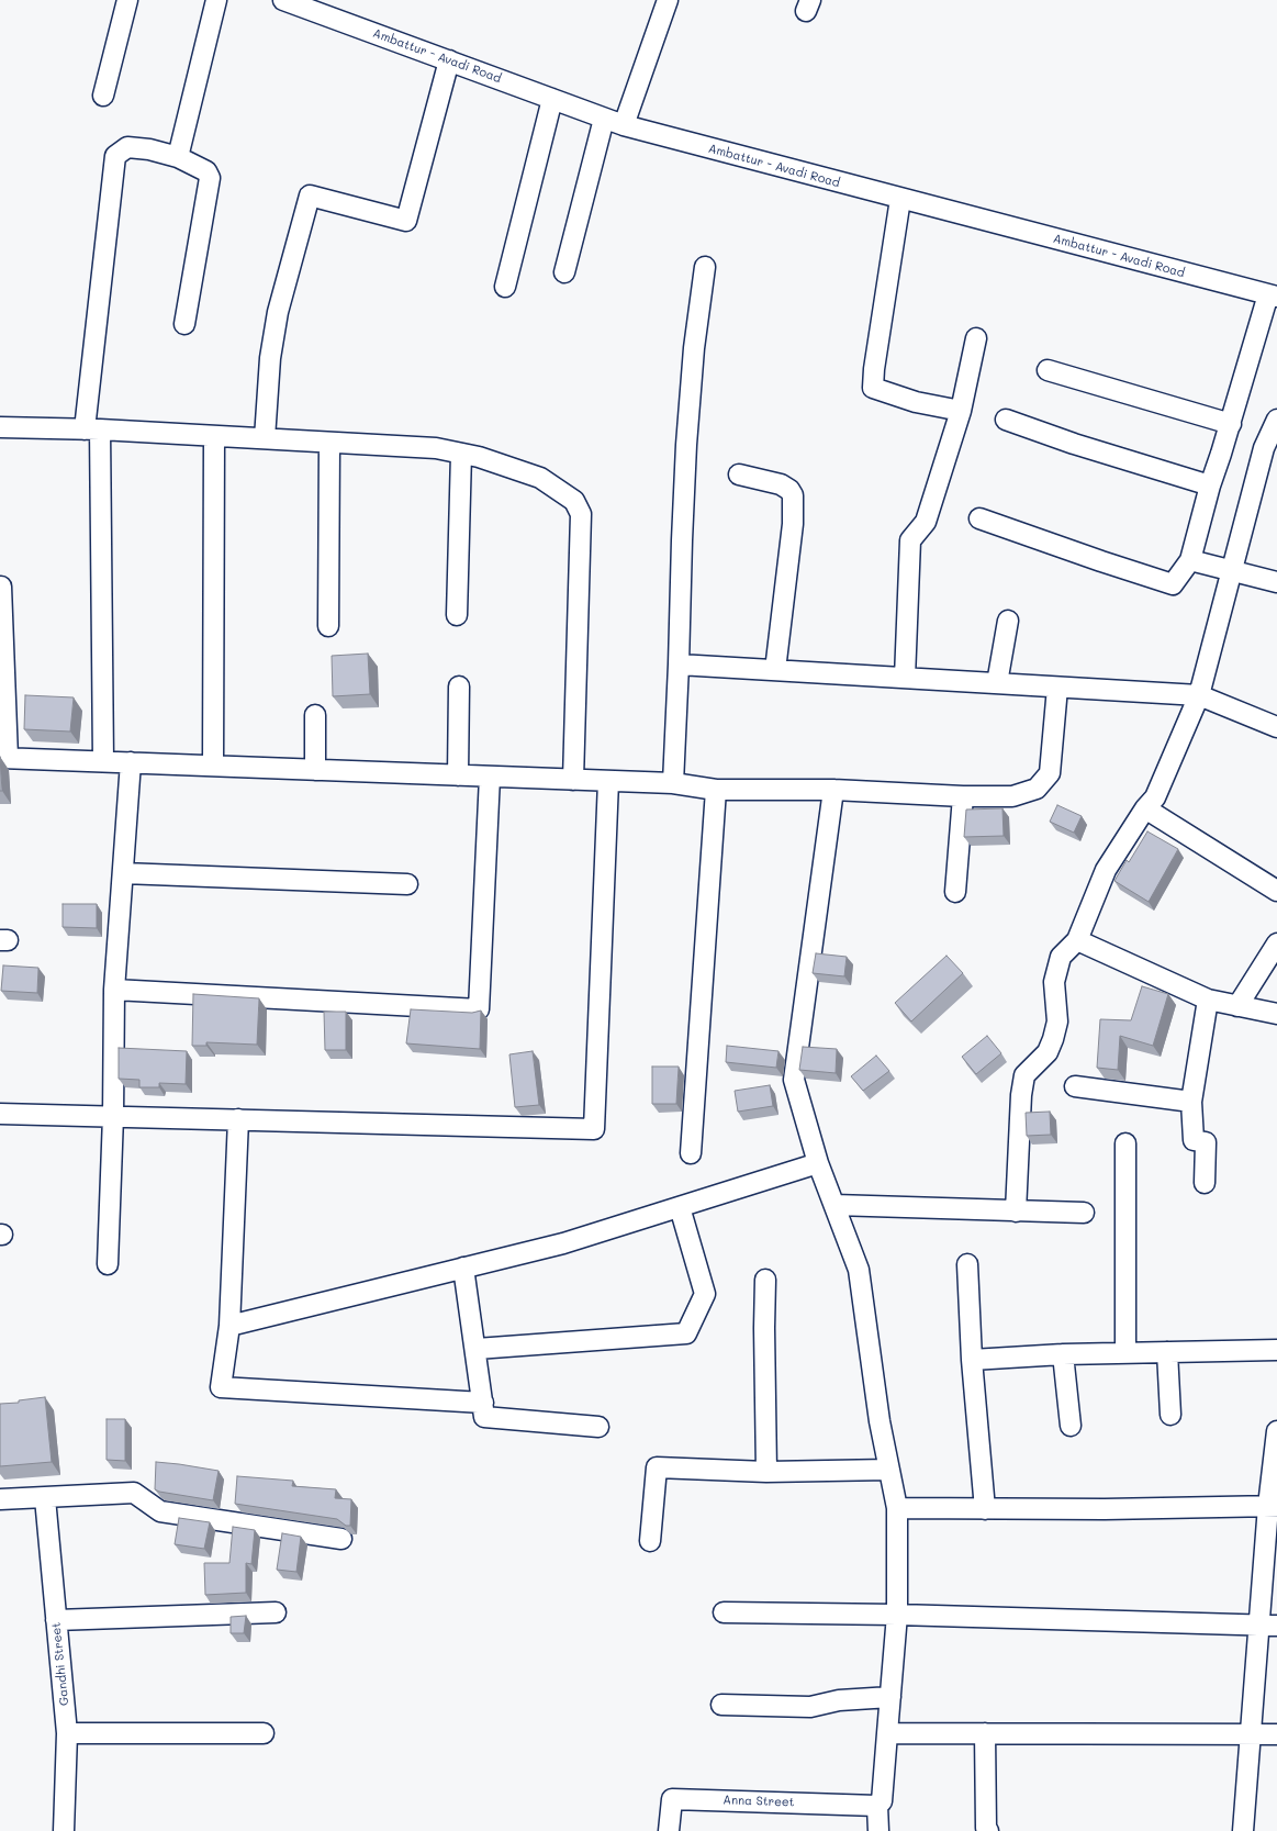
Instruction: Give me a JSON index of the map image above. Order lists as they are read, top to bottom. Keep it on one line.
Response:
{"streets":{"street":["Ambattur - Avadi Road","Gandhi Street","Anna Street"]}}
